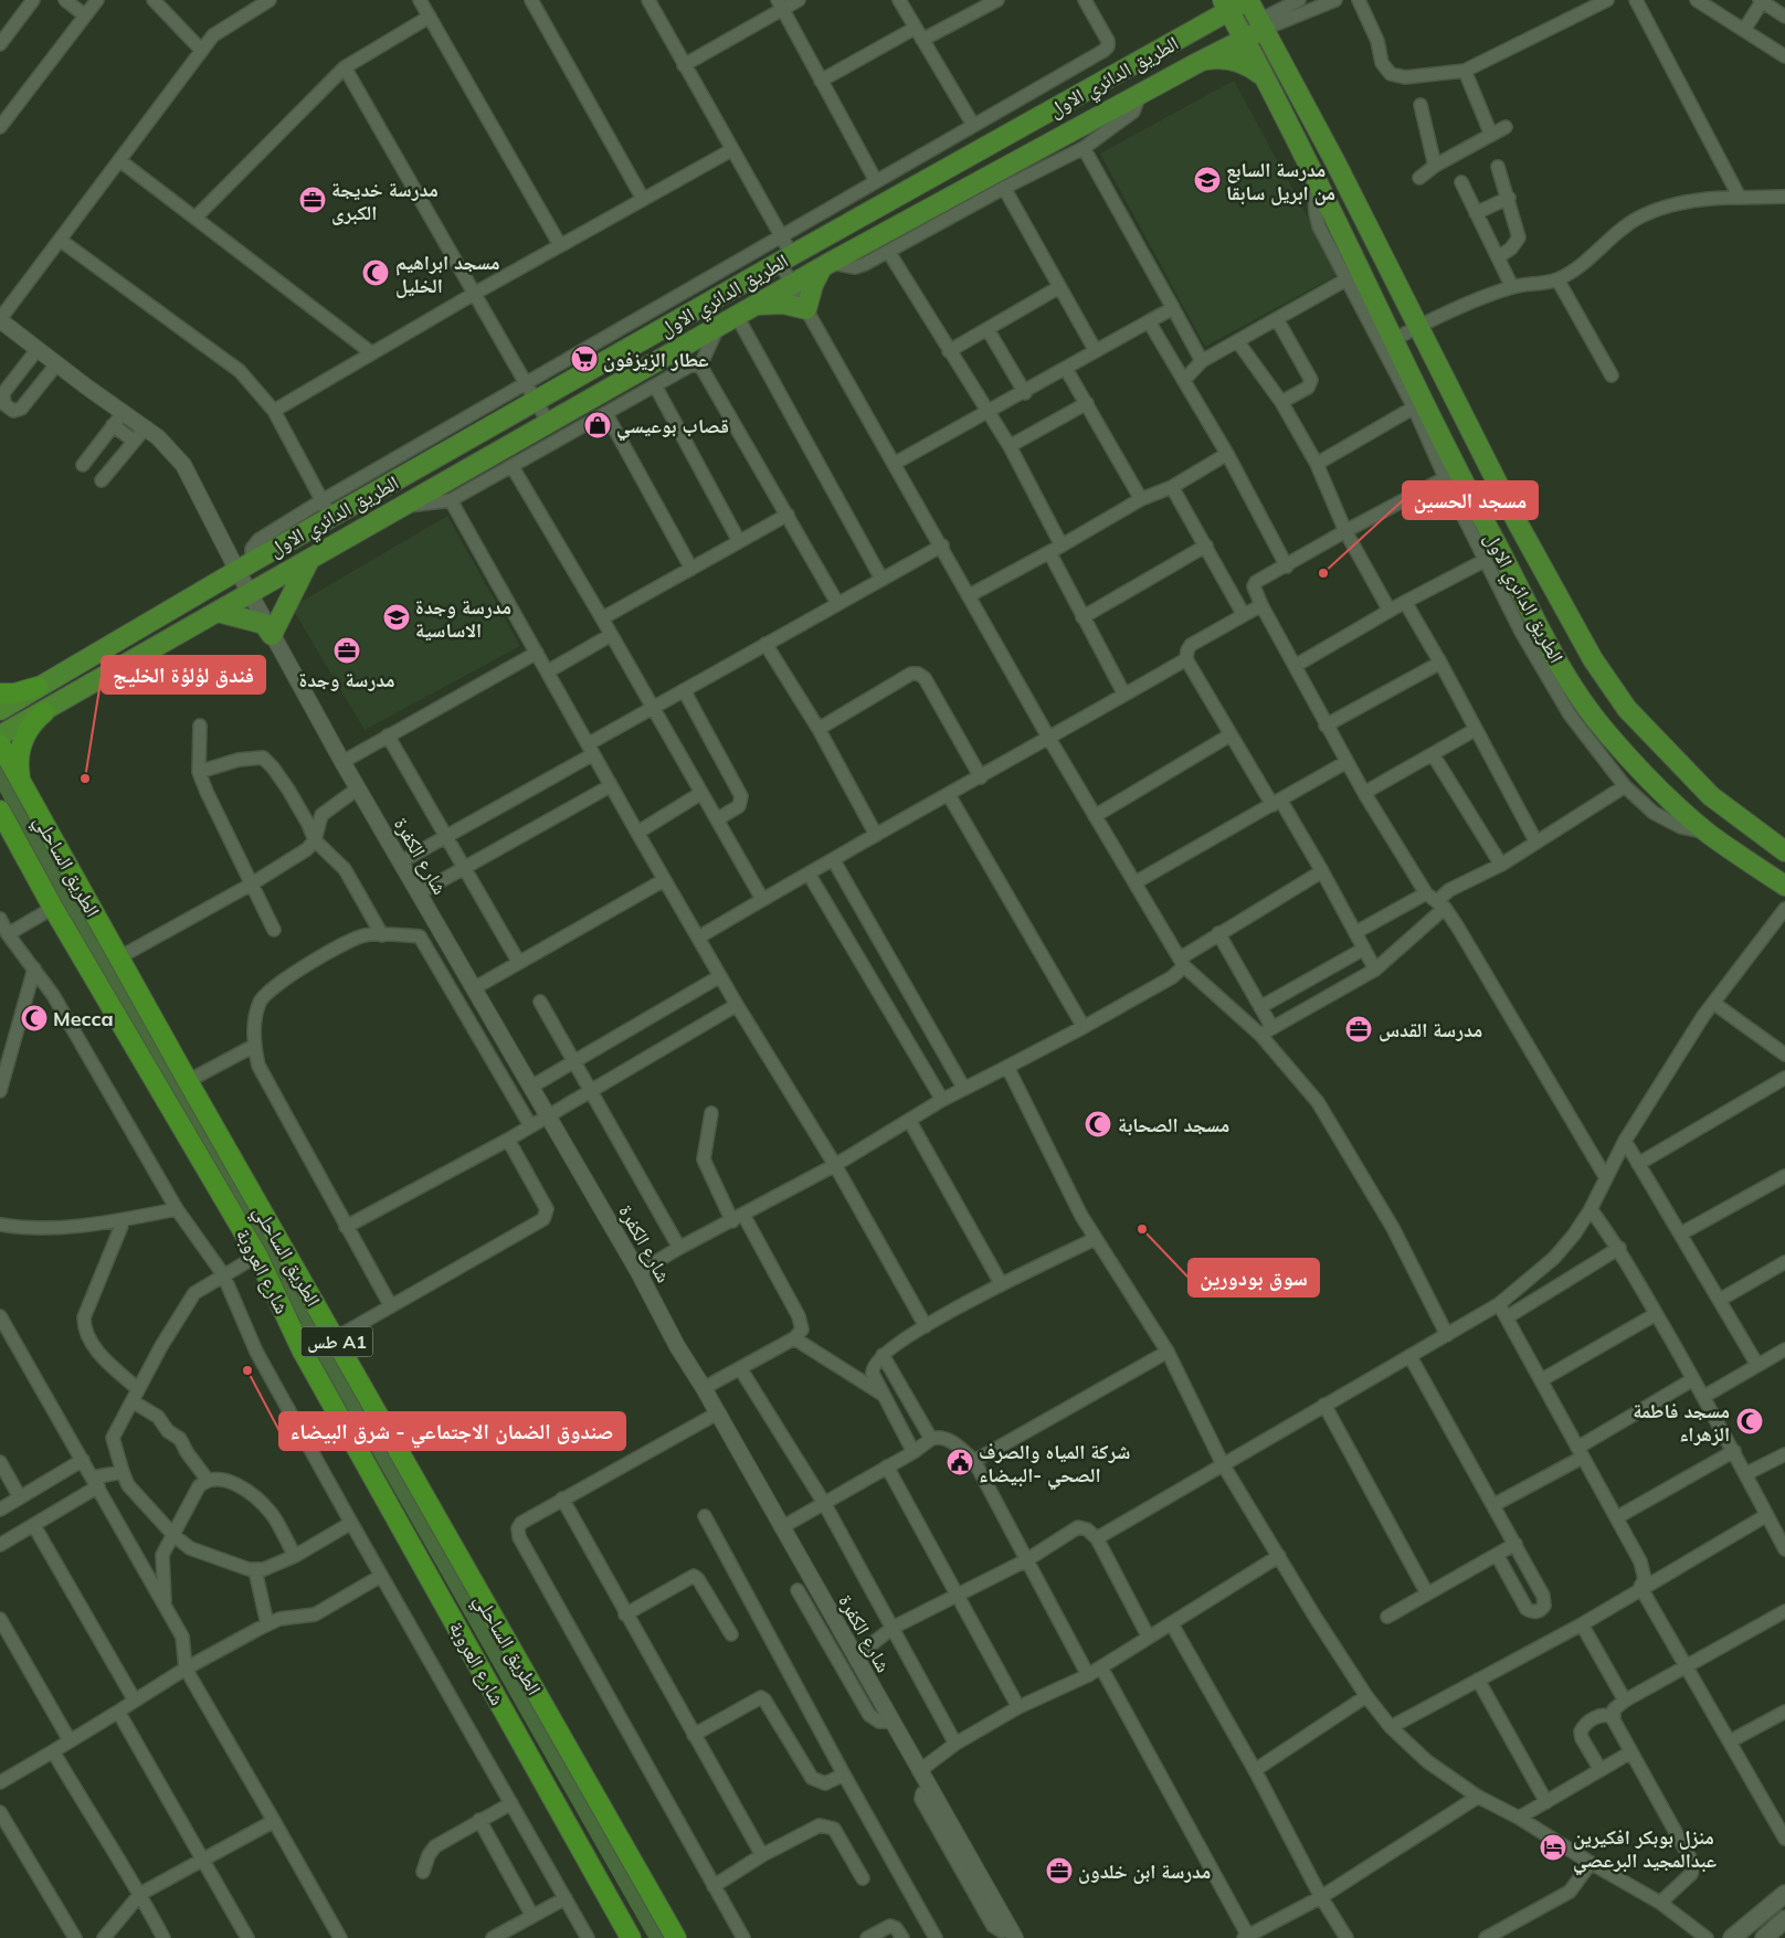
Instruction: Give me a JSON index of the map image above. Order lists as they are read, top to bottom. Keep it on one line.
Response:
{"streets":{"highway":["الطريق الساحلي","شارع العروبة","طس A1"],"main road":["الطريق الدائري الاول"],"street":["شارع الكفرة"]},"crossings":[["الطريق الدائري الاول","شارع الكفرة"]],"places":{"school or university":["مدرسة السابع من ابريل سابقا","مدرسة وجدة الاساسية"],"office":["مدرسة خديجة الكبرى","مدرسة وجدة","مدرسة القدس","مدرسة ابن خلدون"],"mosque":["مسجد ابراهيم الخليل","Mecca","مسجد الصحابة","مسجد فاطمة الزهراء"],"supermarket":["عطار الزيزفون"],"shop":["قصاب بوعيسي"],"other":["مسجد الحسين","فندق لؤلؤة الخليج","سوق بودورين","صندوق الضمان الاجتماعي - شرق البيضاء"],"public building":["شركة المياه والصرف الصحي -البيضاء"],"hotel":["منزل بوبكر افكيرين عبدالمجيد البرعصي"]}}
